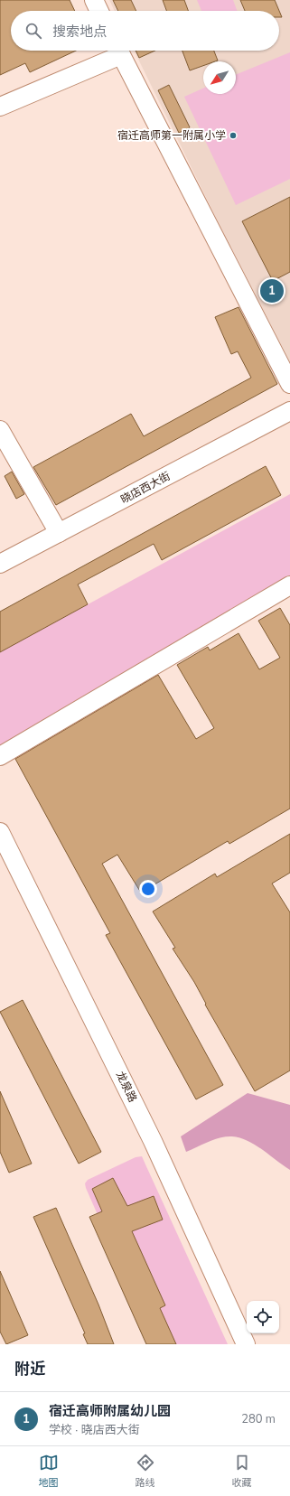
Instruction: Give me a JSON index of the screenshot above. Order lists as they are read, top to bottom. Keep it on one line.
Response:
{"streets":{"street":["晓店西大街","龙泉路"]},"places":["宿迁高师第一附属小学"],"north":"bottom left","page":{"search":"搜索地点","pins":"1","heading":"附近","list":[{"mark":"1","name":"宿迁高师附属幼儿园","note":"学校 · 晓店西大街","value":"280 m"}],"nav":["地图","路线","收藏"]}}
